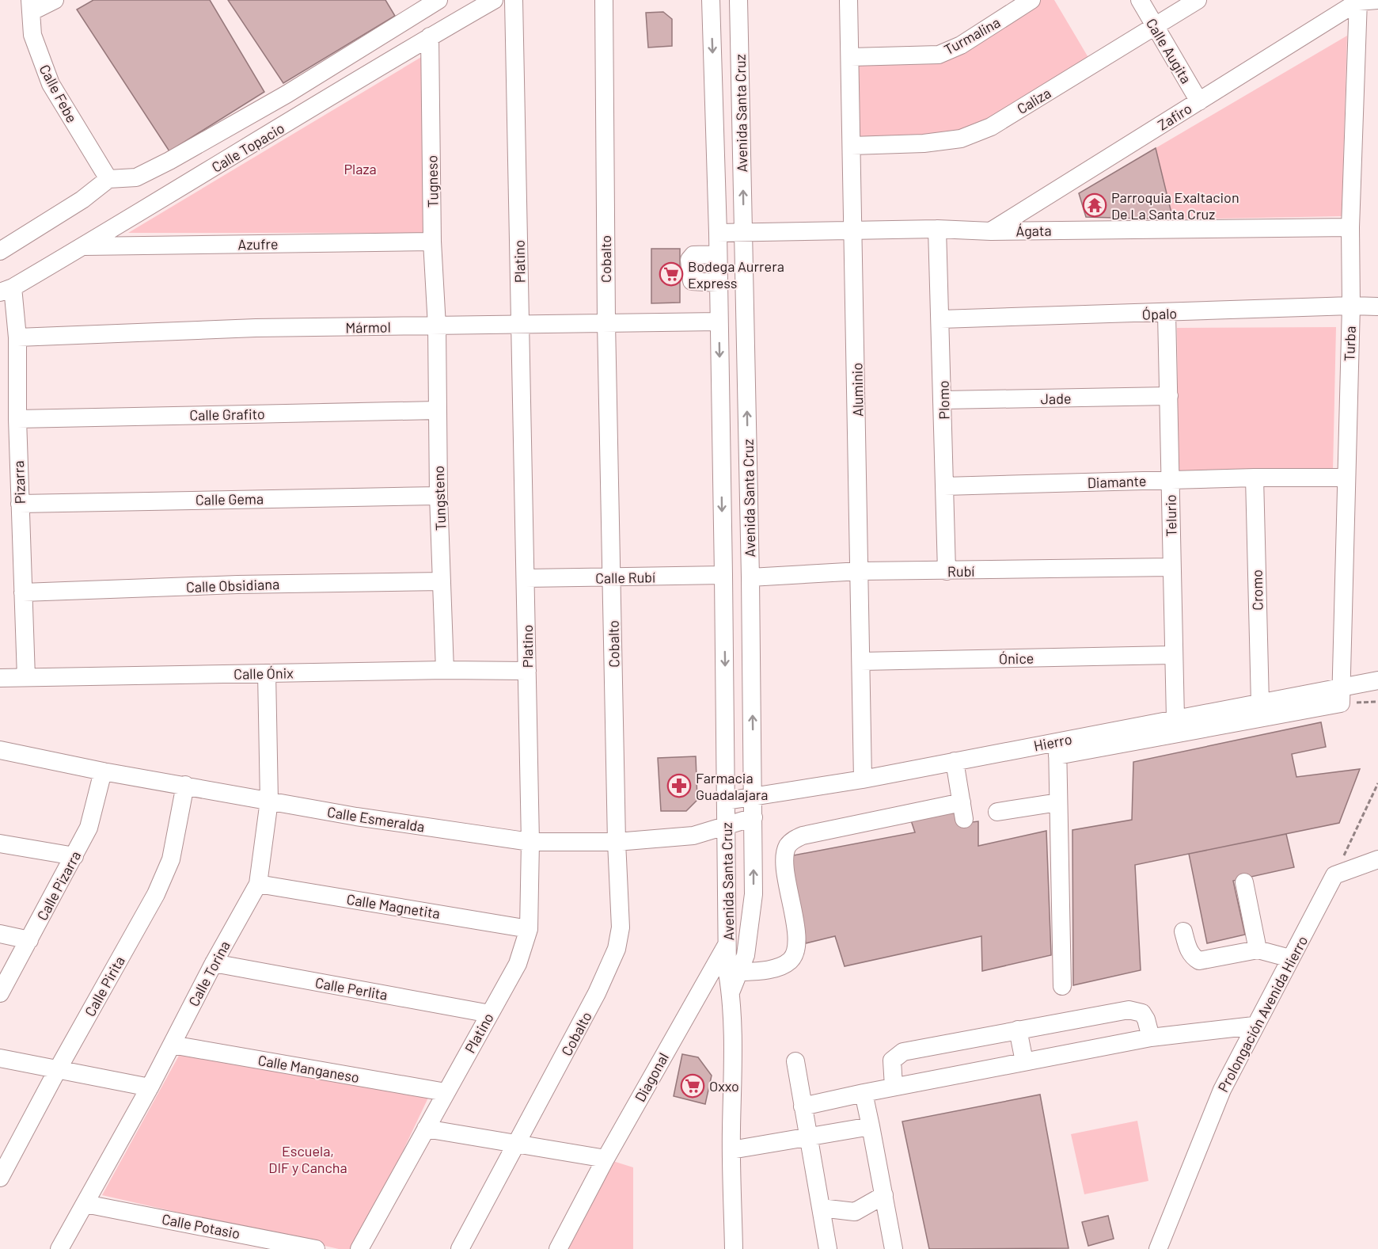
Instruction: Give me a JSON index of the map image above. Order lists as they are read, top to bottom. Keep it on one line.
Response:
{"streets":{"street":["Turmalina","Calle Augita","Calle Febe","Caliza","Avenida Santa Cruz","Zafiro","Calle Topacio","Tugneso","Ágata","Azufre","Cobalto","Platino","Ópalo","Mármol","Turba","Aluminio","Jade","Plomo","Calle Grafito","Diamante","Pizarra","Tungsteno","Calle Gema","Telurio","Rubí","Calle Rubí","Calle Obsidiana","Cromo","Ónice","Calle Ónix","Hierro","Calle Esmeralda","Calle Pizarra","Calle Magnetita","Calle Torina","Calle Pirita","Calle Perlita","Prolongación Avenida Hierro","Calle Manganeso","Diagonal","Calle Potasio"]},"crossings":[["Turmalina","Aluminio"],["Calle Augita","Caliza"],["Calle Augita","Zafiro"],["Caliza","Aluminio"],["Avenida Santa Cruz","Ágata"],["Avenida Santa Cruz","Mármol"],["Avenida Santa Cruz","Rubí"],["Avenida Santa Cruz","Calle Rubí"],["Avenida Santa Cruz","Hierro"],["Avenida Santa Cruz","Calle Esmeralda"],["Avenida Santa Cruz","Diagonal"],["Zafiro","Ágata"],["Zafiro","Turba"],["Calle Topacio","Tugneso"],["Calle Topacio","Azufre"],["Calle Topacio","Pizarra"],["Tugneso","Azufre"],["Tugneso","Mármol"],["Tugneso","Tungsteno"],["Ágata","Turba"],["Ágata","Aluminio"],["Ágata","Plomo"],["Cobalto","Mármol"],["Cobalto","Calle Rubí"],["Cobalto","Calle Esmeralda"],["Platino","Mármol"],["Platino","Calle Rubí"],["Platino","Calle Ónix"],["Platino","Calle Esmeralda"],["Platino","Calle Magnetita"],["Platino","Calle Perlita"],["Platino","Calle Manganeso"],["Ópalo","Turba"],["Ópalo","Plomo"],["Ópalo","Telurio"],["Mármol","Pizarra"],["Mármol","Tungsteno"],["Turba","Diamante"],["Turba","Hierro"],["Aluminio","Rubí"],["Aluminio","Ónice"],["Aluminio","Hierro"],["Jade","Plomo"],["Jade","Telurio"],["Plomo","Diamante"],["Plomo","Rubí"],["Calle Grafito","Pizarra"],["Calle Grafito","Tungsteno"],["Diamante","Telurio"],["Diamante","Cromo"],["Pizarra","Calle Gema"],["Pizarra","Calle Obsidiana"],["Pizarra","Calle Ónix"],["Tungsteno","Calle Gema"],["Tungsteno","Calle Obsidiana"],["Tungsteno","Calle Ónix"],["Telurio","Rubí"],["Telurio","Ónice"],["Telurio","Hierro"],["Cromo","Hierro"],["Calle Ónix","Calle Torina"],["Calle Esmeralda","Calle Pizarra"],["Calle Esmeralda","Calle Torina"],["Calle Esmeralda","Calle Pirita"],["Calle Magnetita","Calle Torina"],["Calle Torina","Calle Perlita"],["Calle Torina","Calle Manganeso"],["Calle Torina","Calle Potasio"]],"parks":["Plaza","Escuela, DIF y Cancha"],"places":{"temple":["Parroquia Exaltacion De La Santa Cruz"],"supermarket":["Bodega Aurrera Express","Oxxo"],"pharmacy":["Farmacia Guadalajara"]}}
